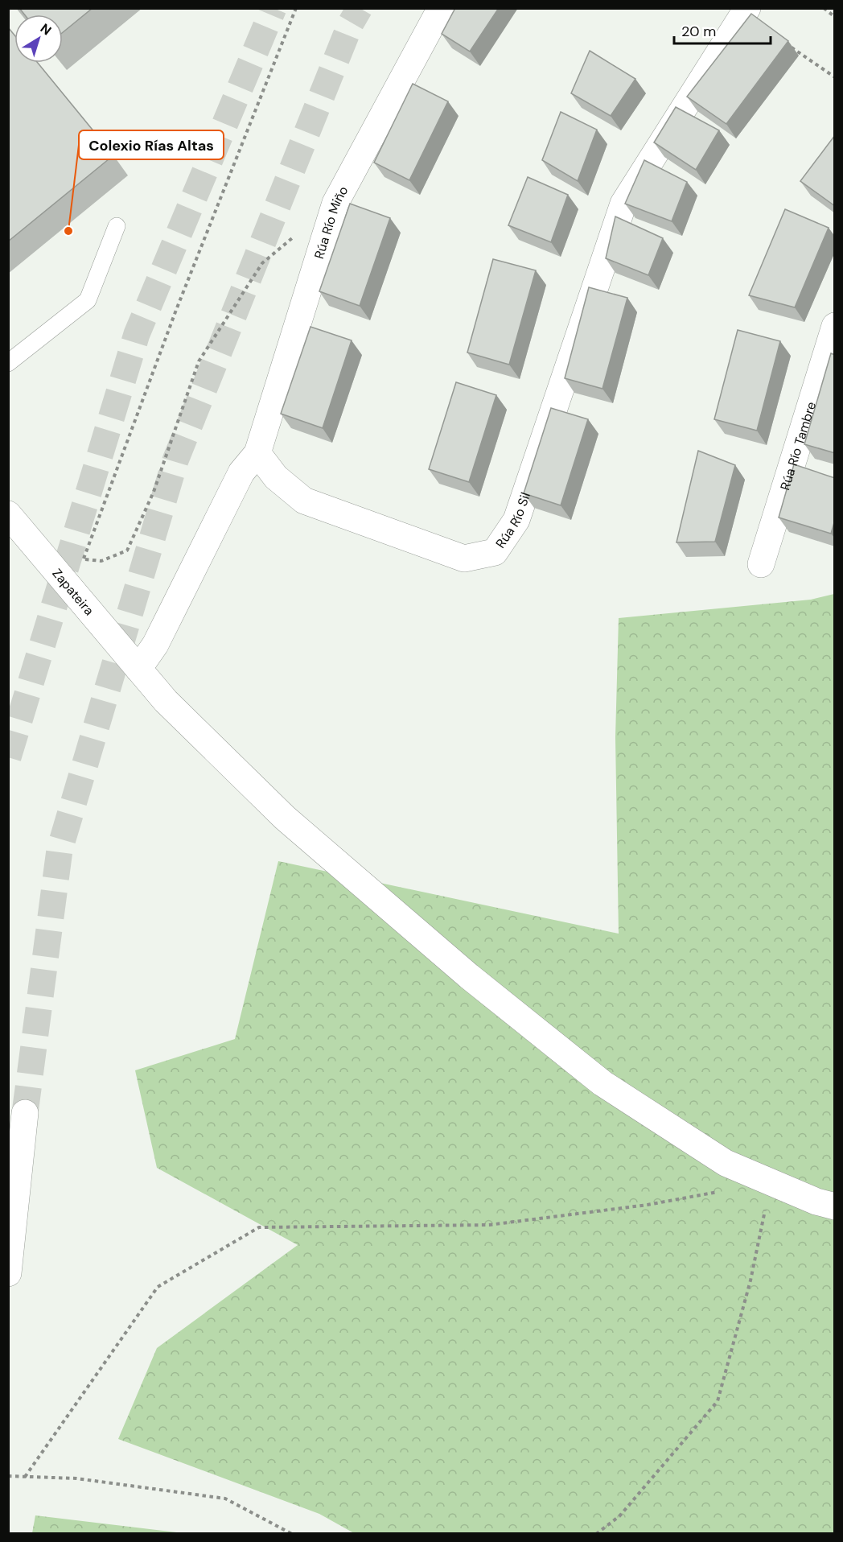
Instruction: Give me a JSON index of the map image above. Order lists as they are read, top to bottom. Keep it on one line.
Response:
{"streets":{"main road":["Rúa Río Miño","Rúa Río Tambre","Rúa Río Sil","Zapateira"]},"crossings":[["Rúa Río Miño","Rúa Río Sil"]],"places":["Colexio Rías Altas"],"scale_bar":"20 m","north":"top right"}
